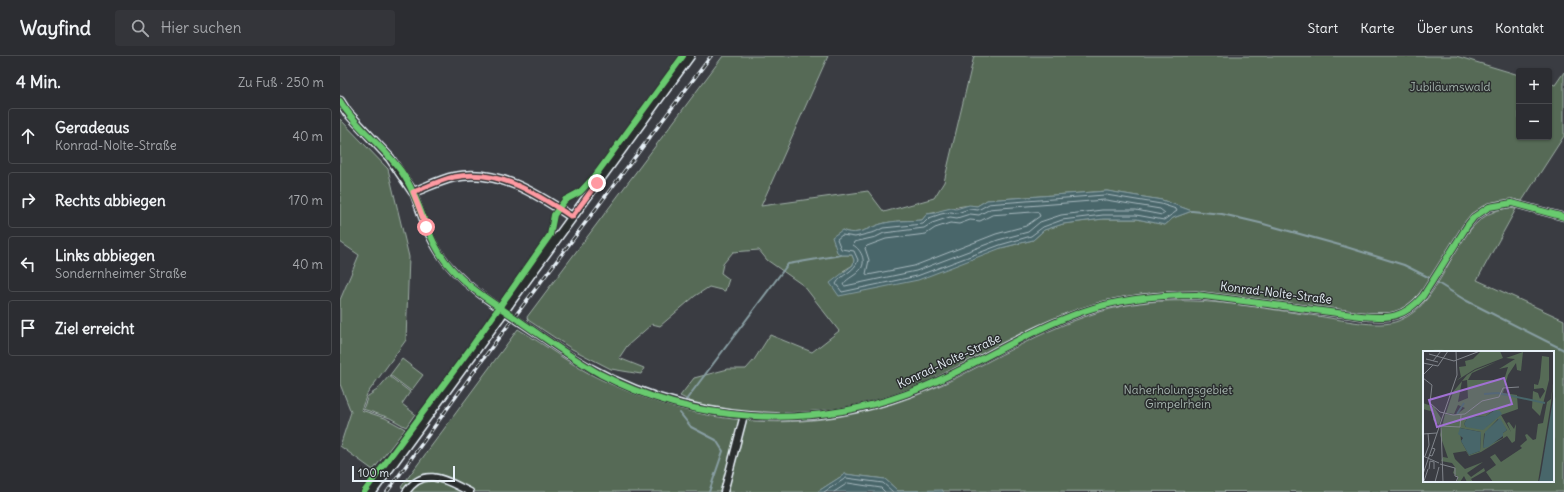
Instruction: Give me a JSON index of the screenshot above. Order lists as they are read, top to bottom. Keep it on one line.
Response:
{"streets":{"main road":["Konrad-Nolte-Straße"]},"parks":["Jubiläumswald","Naherholungsgebiet Gimpelrhein"],"scale_bar":"100 m","page":{"header":"Wayfind","search":"Hier suchen","nav":["Start","Karte","Über uns","Kontakt"],"heading":["4 Min.","Zu Fuß · 250 m"],"map_buttons":["+","−"],"list":[["Geradeaus","Konrad-Nolte-Straße","40 m"],["Rechts abbiegen","170 m"],["Links abbiegen","Sondernheimer Straße","40 m"],"Ziel erreicht"],"scale":"100 m"}}
